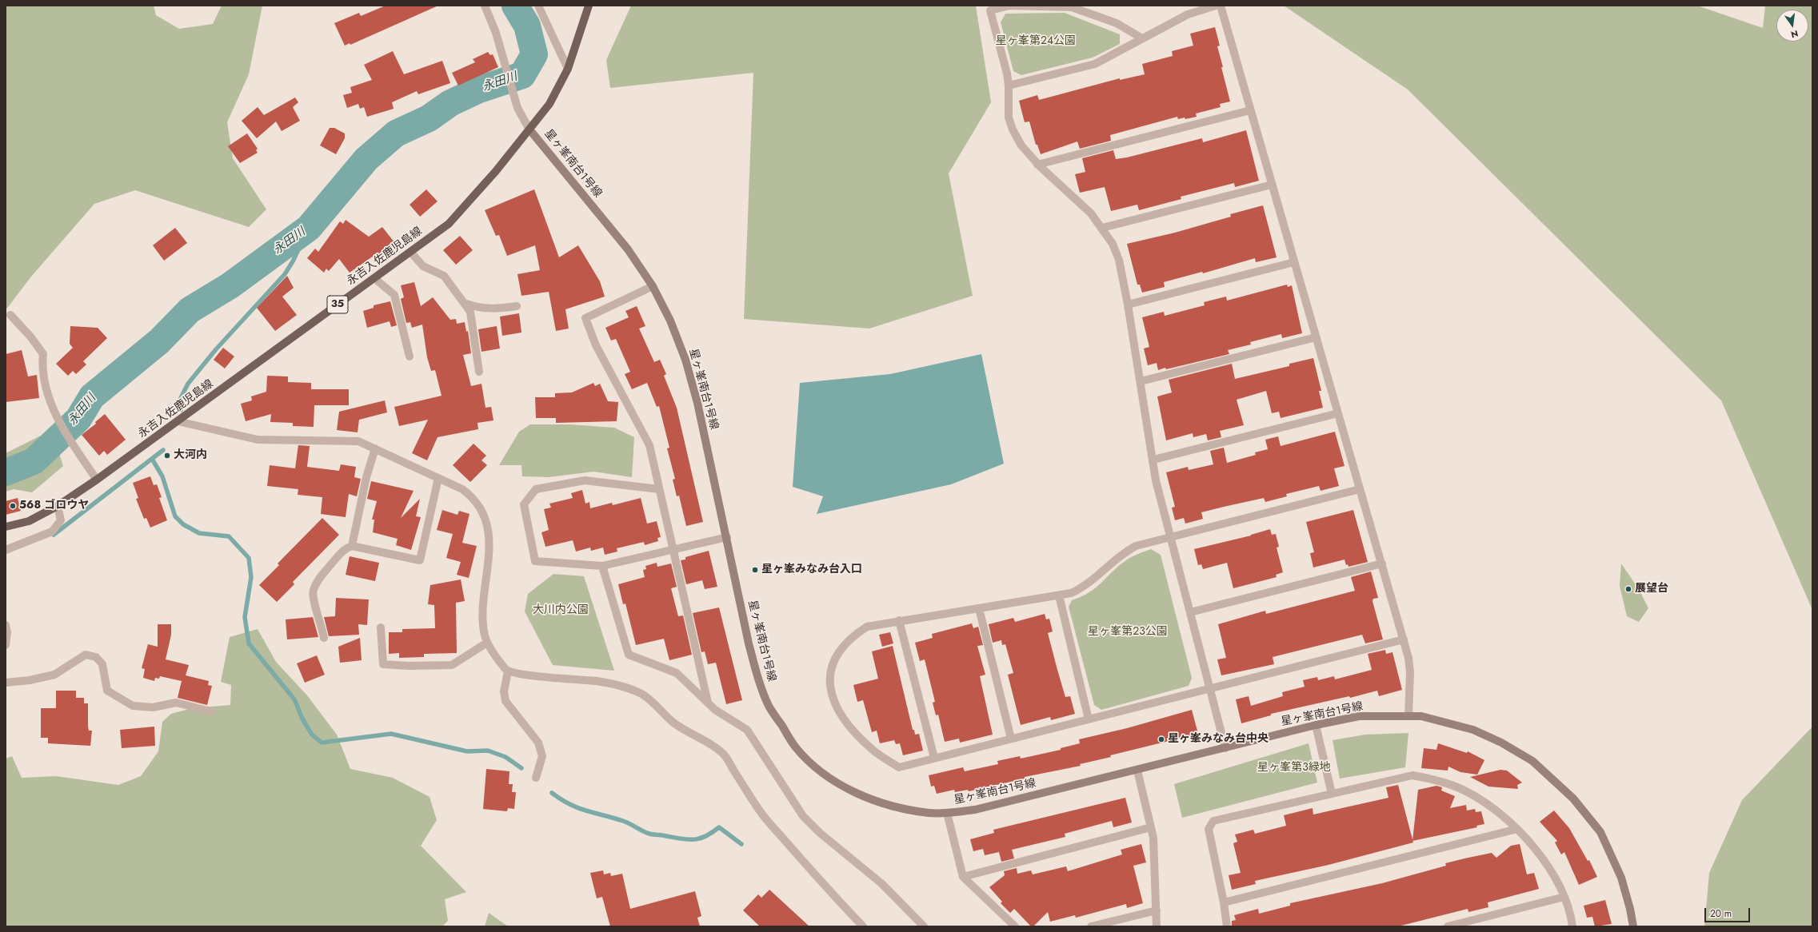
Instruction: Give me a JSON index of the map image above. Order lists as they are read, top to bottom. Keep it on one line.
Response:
{"streets":{"main road":["永吉入佐鹿児島線","35"],"street":["星ヶ峯南台1号線"]},"crossings":[["星ヶ峯南台1号線","永吉入佐鹿児島線"]],"water":["永田川"],"parks":["星ヶ峯第24公園","大川内公園","星ヶ峯第23公園","星ヶ峯第3緑地"],"places":["大河内","568 ゴロウヤ","星ヶ峯みなみ台入口","展望台","星ヶ峯みなみ台中央"],"scale_bar":"20 m","north":"bottom"}
